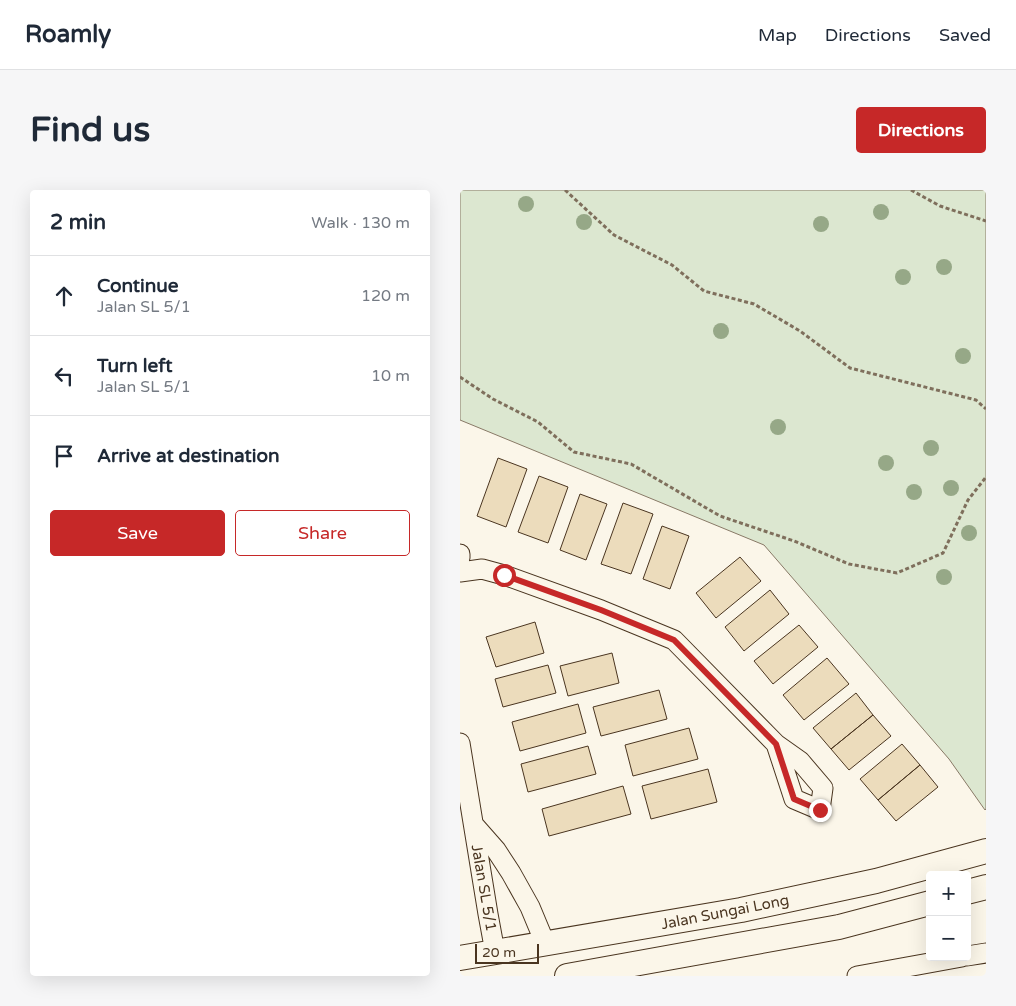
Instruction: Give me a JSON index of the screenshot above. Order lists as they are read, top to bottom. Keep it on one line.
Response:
{"streets":{"street":["Jalan SL 5/1","Jalan Sungai Long"]},"crossings":[["Jalan SL 5/1","Jalan Sungai Long"]],"scale_bar":"20 m","page":{"header":"Roamly","nav":["Map","Directions","Saved"],"buttons":["Directions",["Save","Share"]],"title":"Find us","heading":["2 min","Walk · 130 m"],"list":[["Continue","Jalan SL 5/1","120 m"],["Turn left","Jalan SL 5/1","10 m"],"Arrive at destination"],"map_buttons":["+","−"],"scale":"20 m"}}
